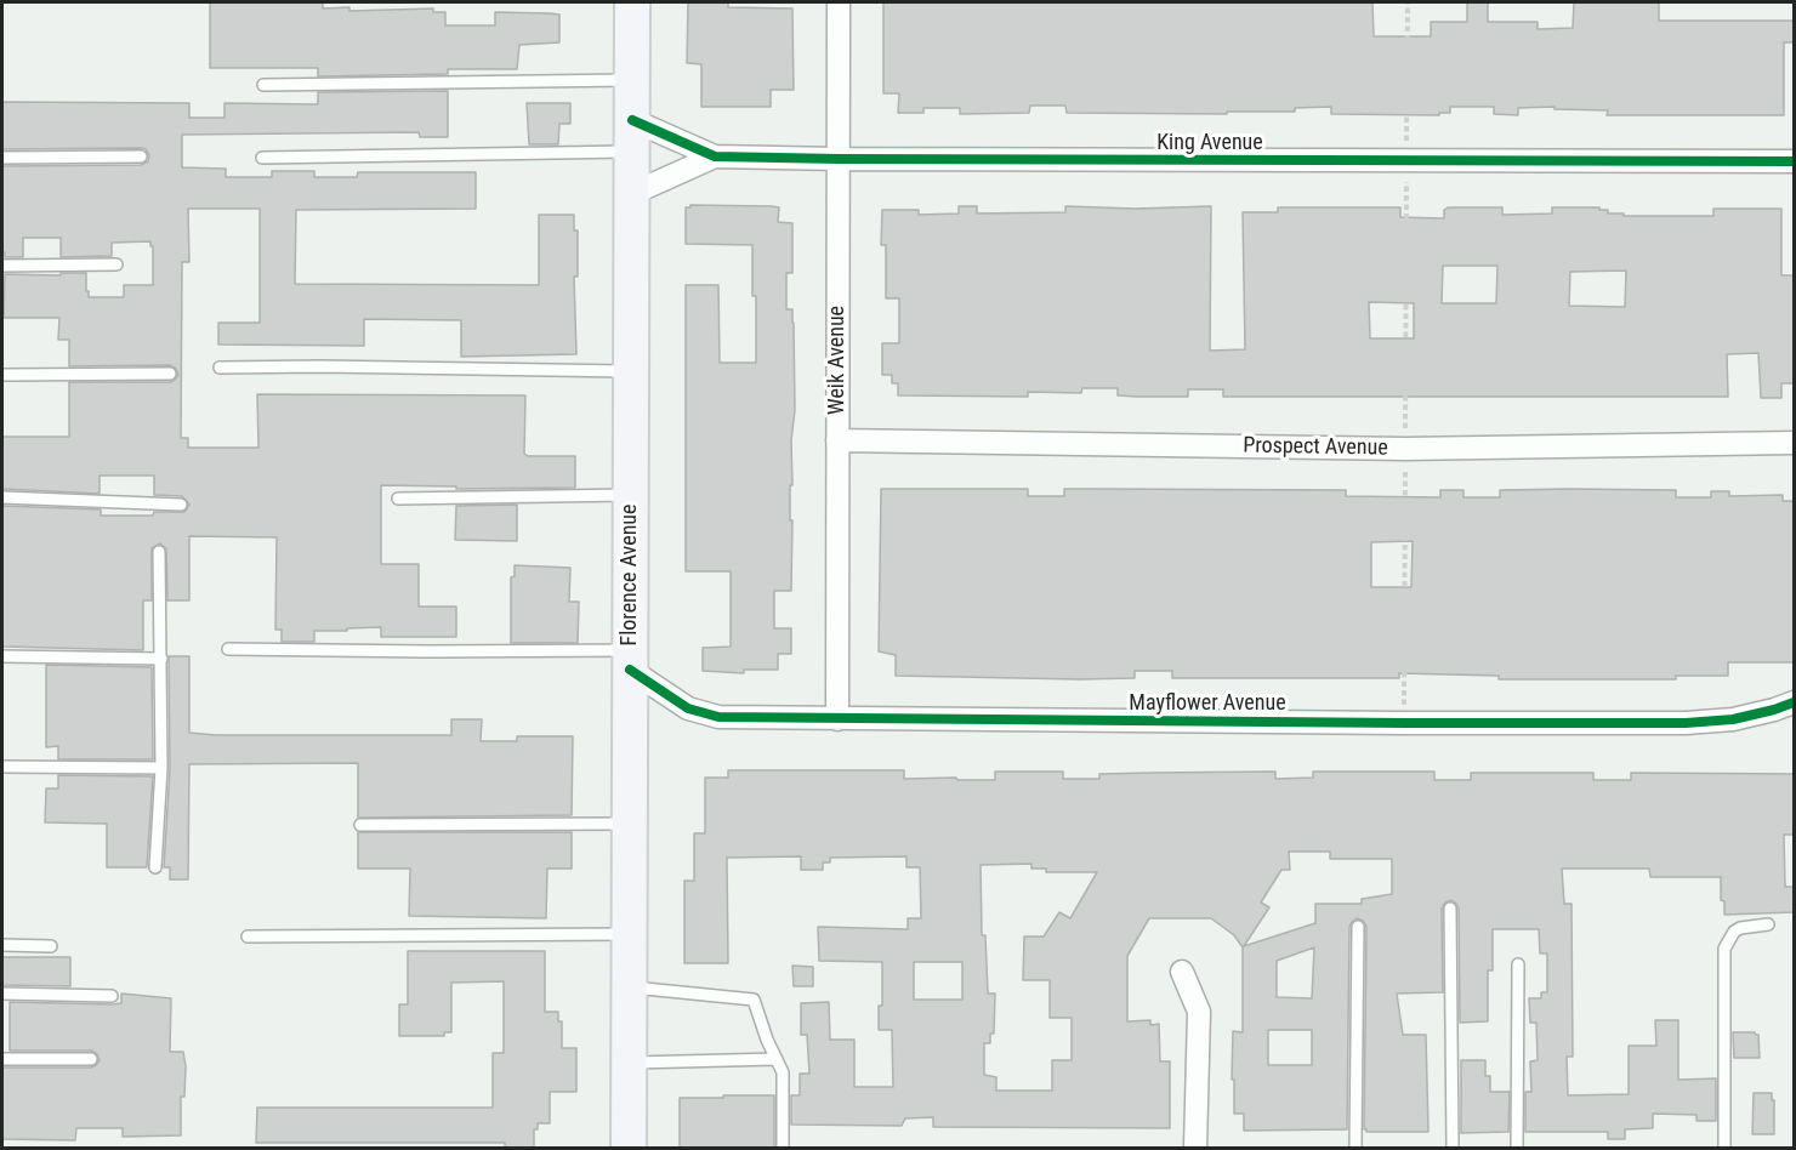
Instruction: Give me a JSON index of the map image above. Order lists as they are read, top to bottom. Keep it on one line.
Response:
{"streets":{"main road":["Florence Avenue"],"street":["King Avenue","Weik Avenue","Prospect Avenue","Mayflower Avenue"]},"crossings":[["King Avenue","Weik Avenue"],["King Avenue","Florence Avenue"],["Weik Avenue","Prospect Avenue"],["Weik Avenue","Mayflower Avenue"],["Florence Avenue","Mayflower Avenue"]]}
